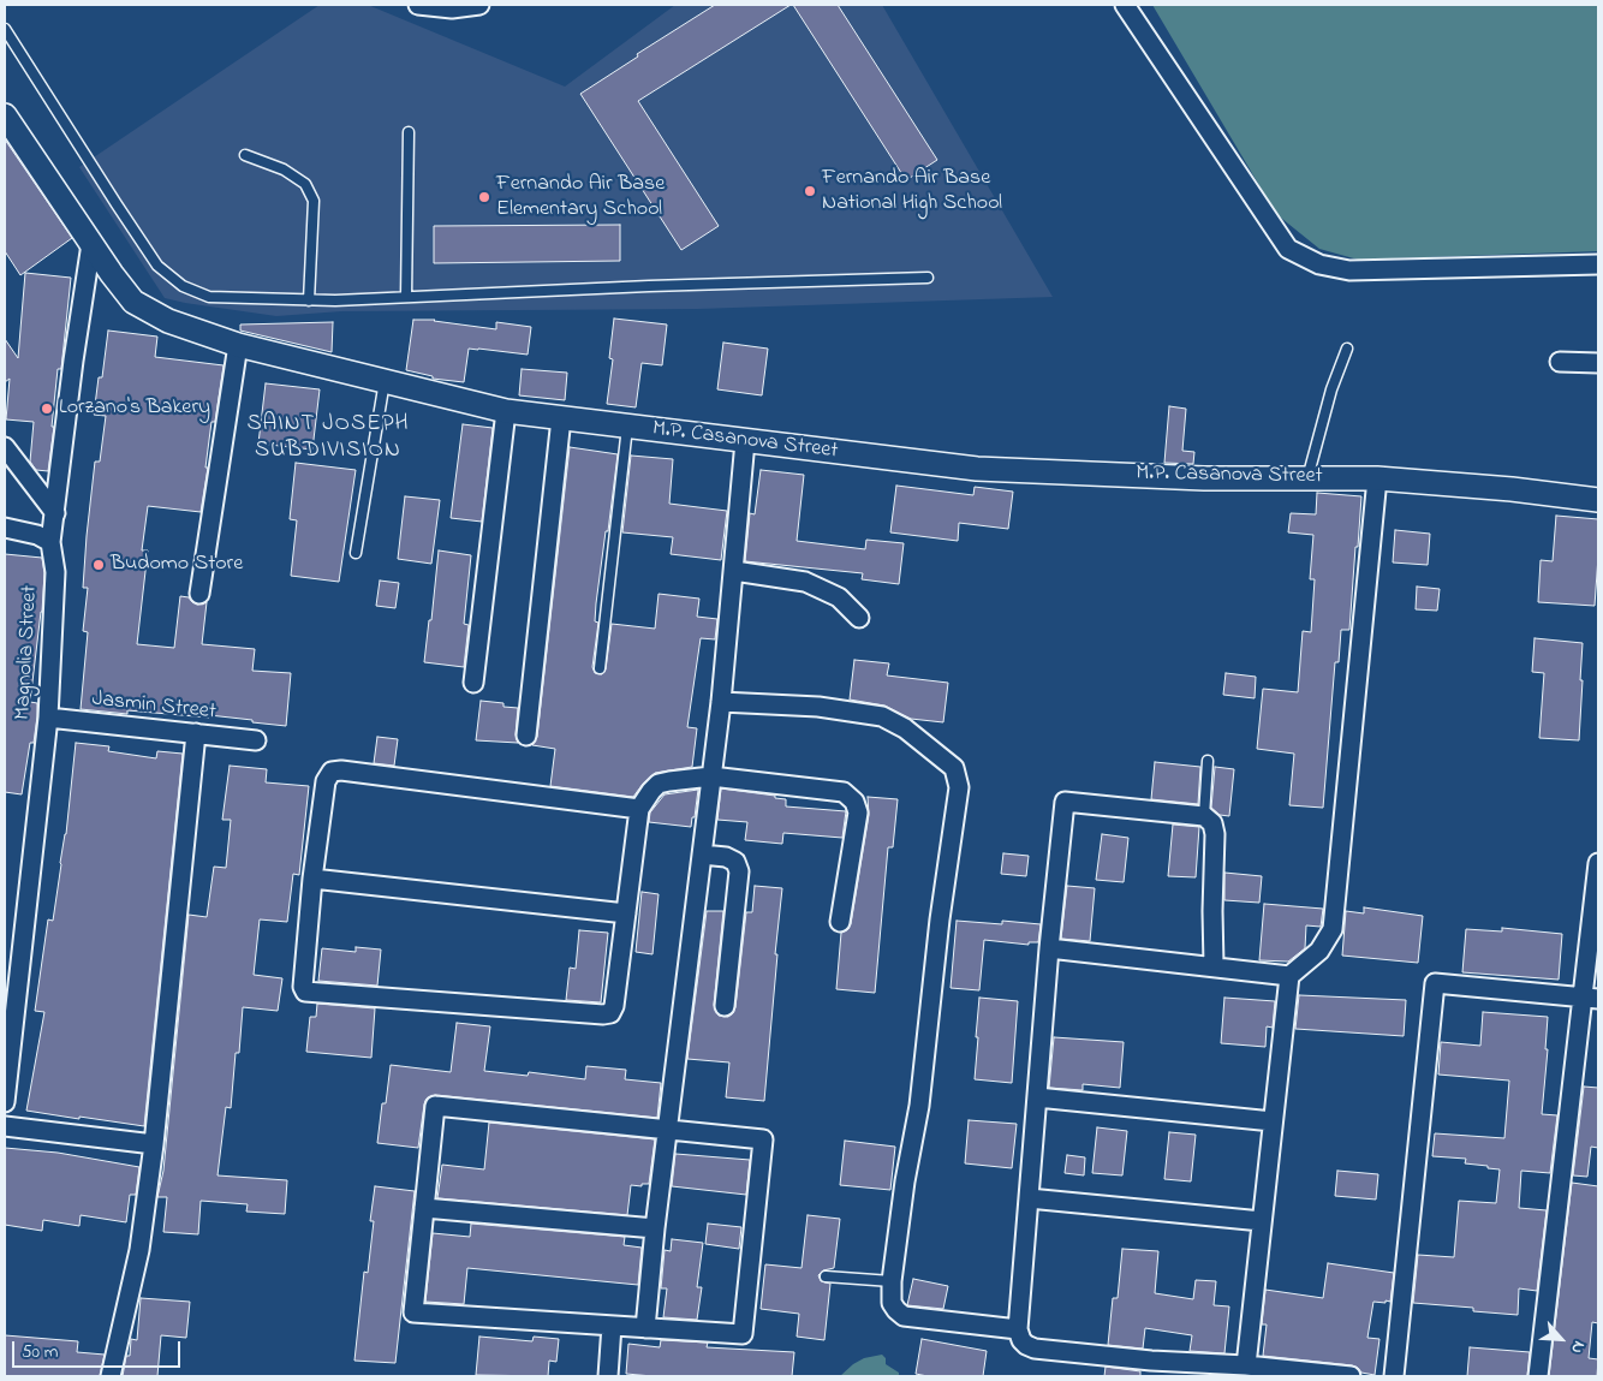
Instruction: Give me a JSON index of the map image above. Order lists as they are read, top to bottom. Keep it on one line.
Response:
{"streets":{"street":["M.P. Casanova Street","Magnolia Street","Jasmin Street"]},"crossings":[["M.P. Casanova Street","Magnolia Street"],["Magnolia Street","Jasmin Street"]],"districts":["SAINT JOSEPH SUBDIVISION"],"places":["Fernando Air Base National High School","Fernando Air Base Elementary School","Lorzano's Bakery","Budomo Store"],"scale_bar":"50 m","north":"bottom right"}
